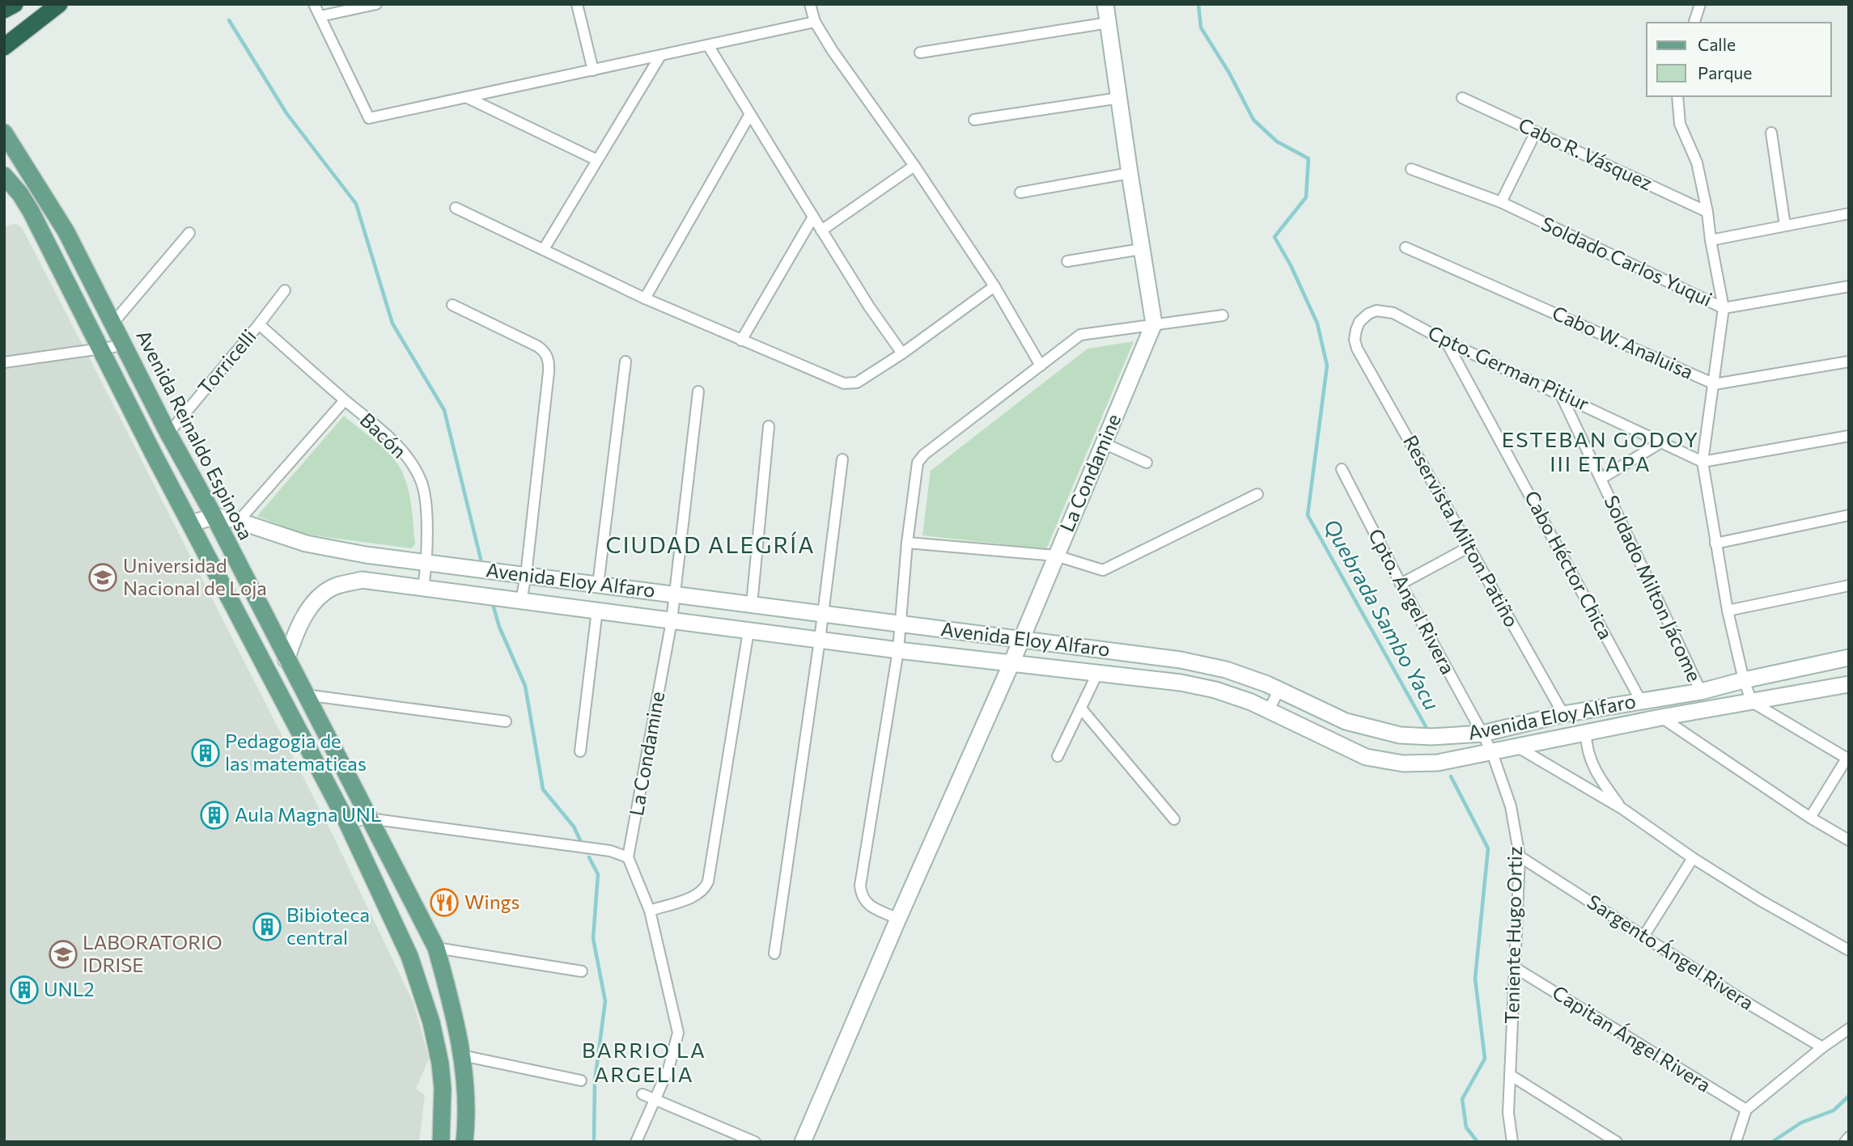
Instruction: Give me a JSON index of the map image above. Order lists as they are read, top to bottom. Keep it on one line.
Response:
{"streets":{"main road":["Avenida Reinaldo Espinosa"],"street":["Cabo R. Vásquez","Soldado Carlos Yuqui","Cabo W. Analuisa","Torricelli","Cpto. German Pitiur","Bacón","La Condamine","Reservista Milton Patiño","Cabo Héctor Chica","Avenida Eloy Alfaro","Soldado Milton Jácome","Cpto. Angel Rivera","Teniente Hugo Ortiz","Sargento Ángel Rivera","Capitan Ángel Rivera"]},"crossings":[["Torricelli","Avenida Reinaldo Espinosa"],["Torricelli","Bacón"],["Cpto. German Pitiur","Reservista Milton Patiño"],["Cpto. German Pitiur","Cabo Héctor Chica"],["Cpto. German Pitiur","Soldado Milton Jácome"],["Avenida Reinaldo Espinosa","Avenida Eloy Alfaro"],["Bacón","Avenida Eloy Alfaro"],["La Condamine","Avenida Eloy Alfaro"],["Reservista Milton Patiño","Avenida Eloy Alfaro"],["Cabo Héctor Chica","Avenida Eloy Alfaro"],["Avenida Eloy Alfaro","Soldado Milton Jácome"],["Avenida Eloy Alfaro","Cpto. Angel Rivera"],["Avenida Eloy Alfaro","Teniente Hugo Ortiz"],["Cpto. Angel Rivera","Teniente Hugo Ortiz"],["Teniente Hugo Ortiz","Sargento Ángel Rivera"],["Teniente Hugo Ortiz","Capitan Ángel Rivera"]],"districts":["ESTEBAN GODOY III ETAPA","CIUDAD ALEGRÍA","BARRIO LA ARGELIA"],"water":["Quebrada Sambo Yacu"],"places":{"school or university":["Universidad Nacional de Loja","LABORATORIO IDRISE"],"building":["Pedagogia de las matematicas","Aula Magna UNL","Bibioteca central","UNL2"],"restaurant":["Wings"]},"legend":["Calle","Parque"]}
